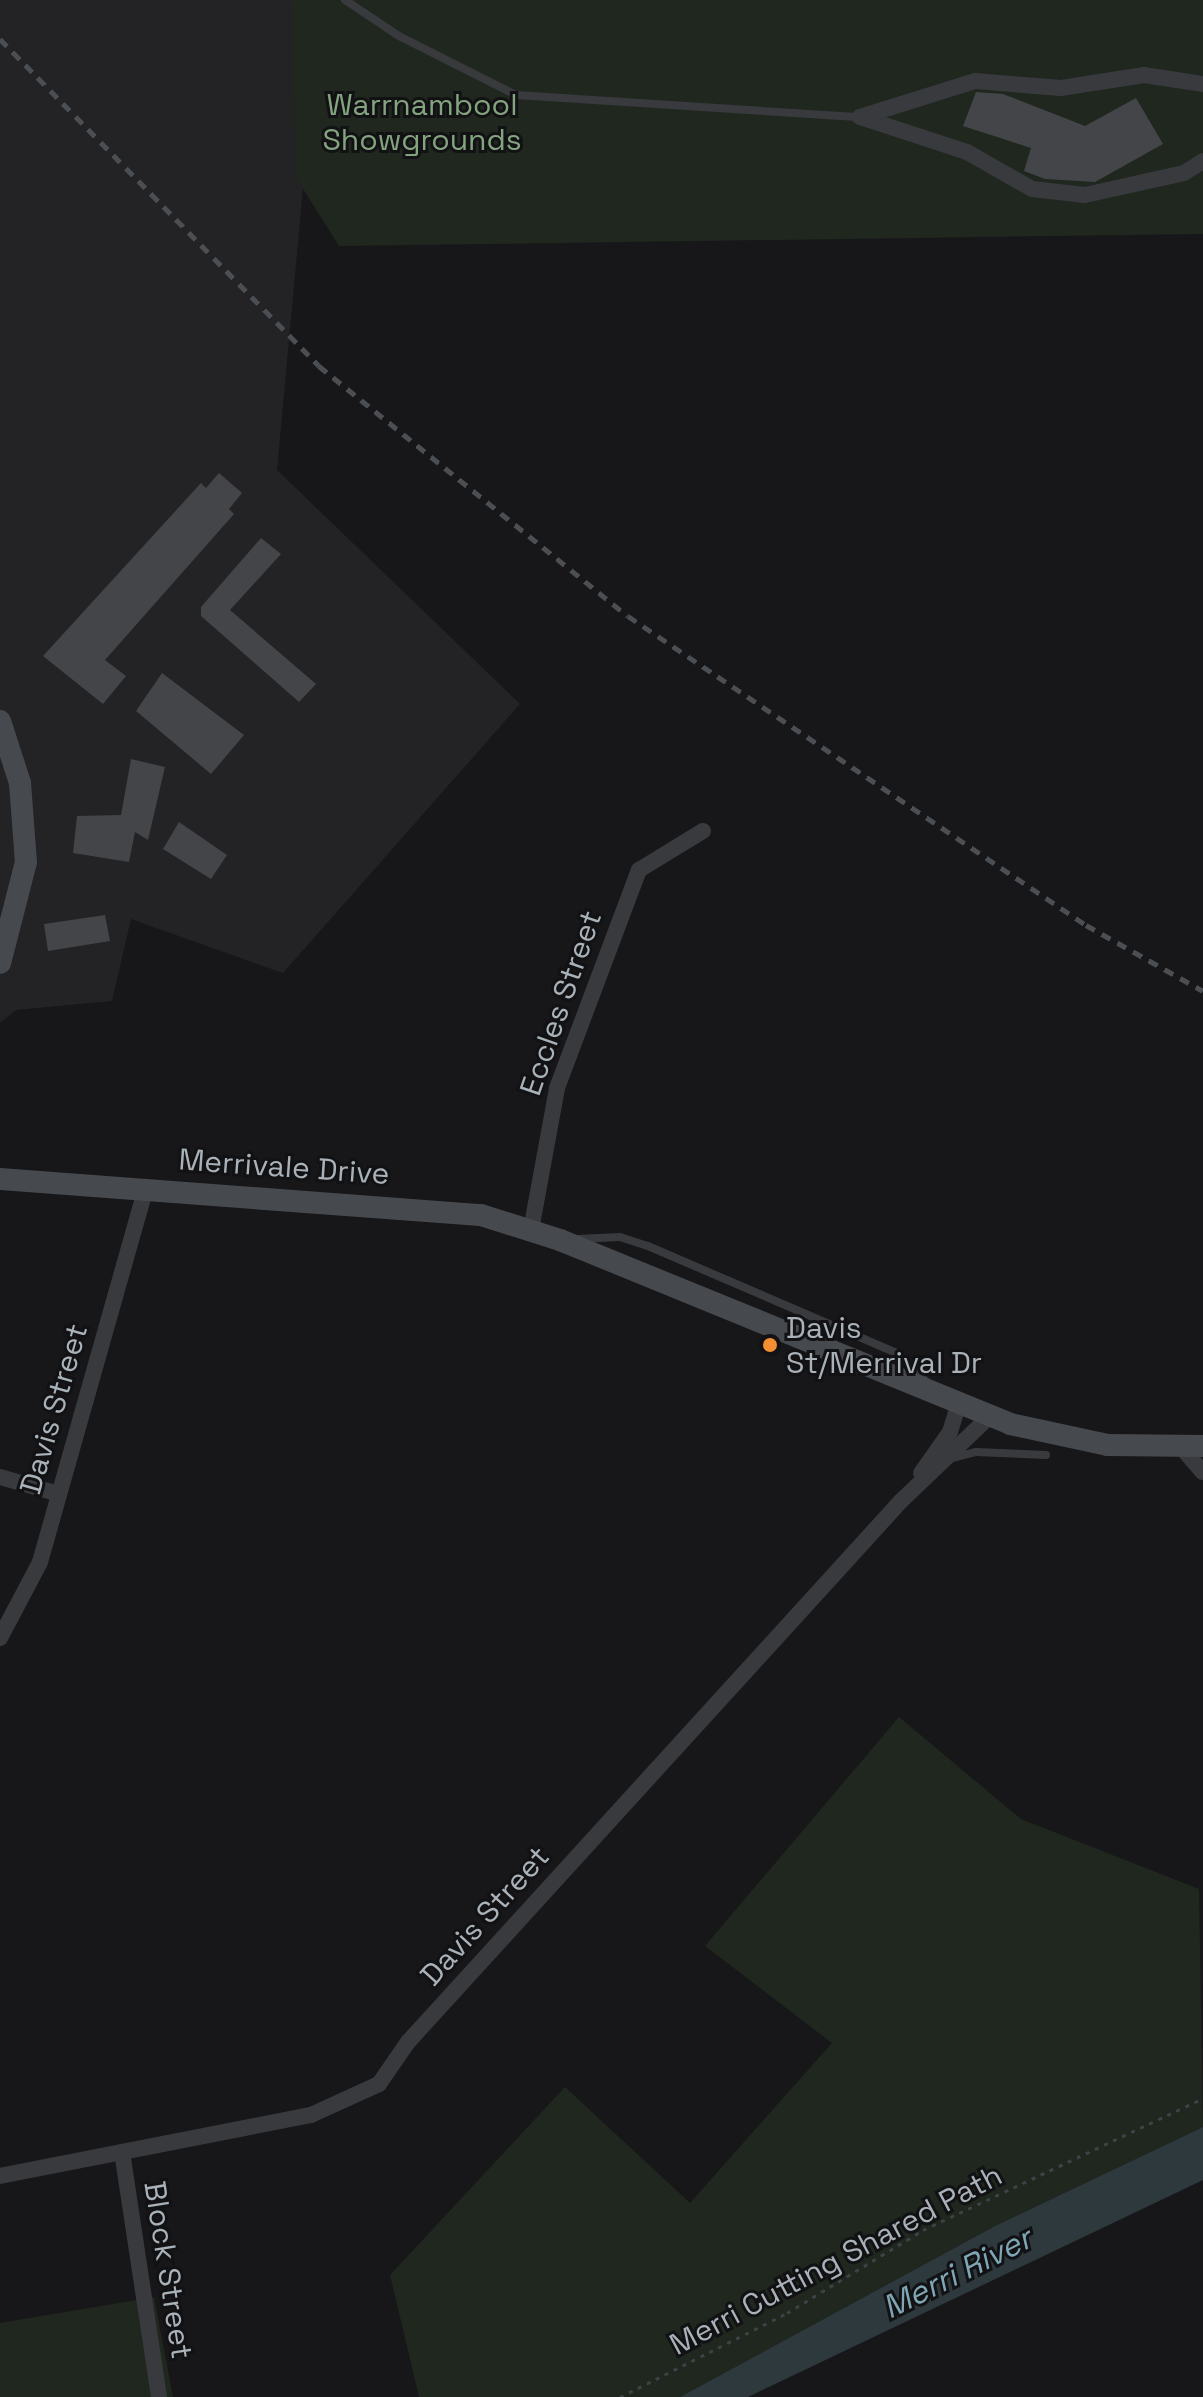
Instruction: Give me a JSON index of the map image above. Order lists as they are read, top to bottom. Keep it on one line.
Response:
{"streets":{"street":["Eccles Street","Merrivale Drive","Davis Street","Block Street"],"path":["Merri Cutting Shared Path"]},"crossings":[["Eccles Street","Merrivale Drive"],["Merrivale Drive","Davis Street"],["Davis Street","Block Street"]],"water":["Merri River"],"parks":["Warrnambool Showgrounds"],"places":["Davis St/Merrival Dr"]}
